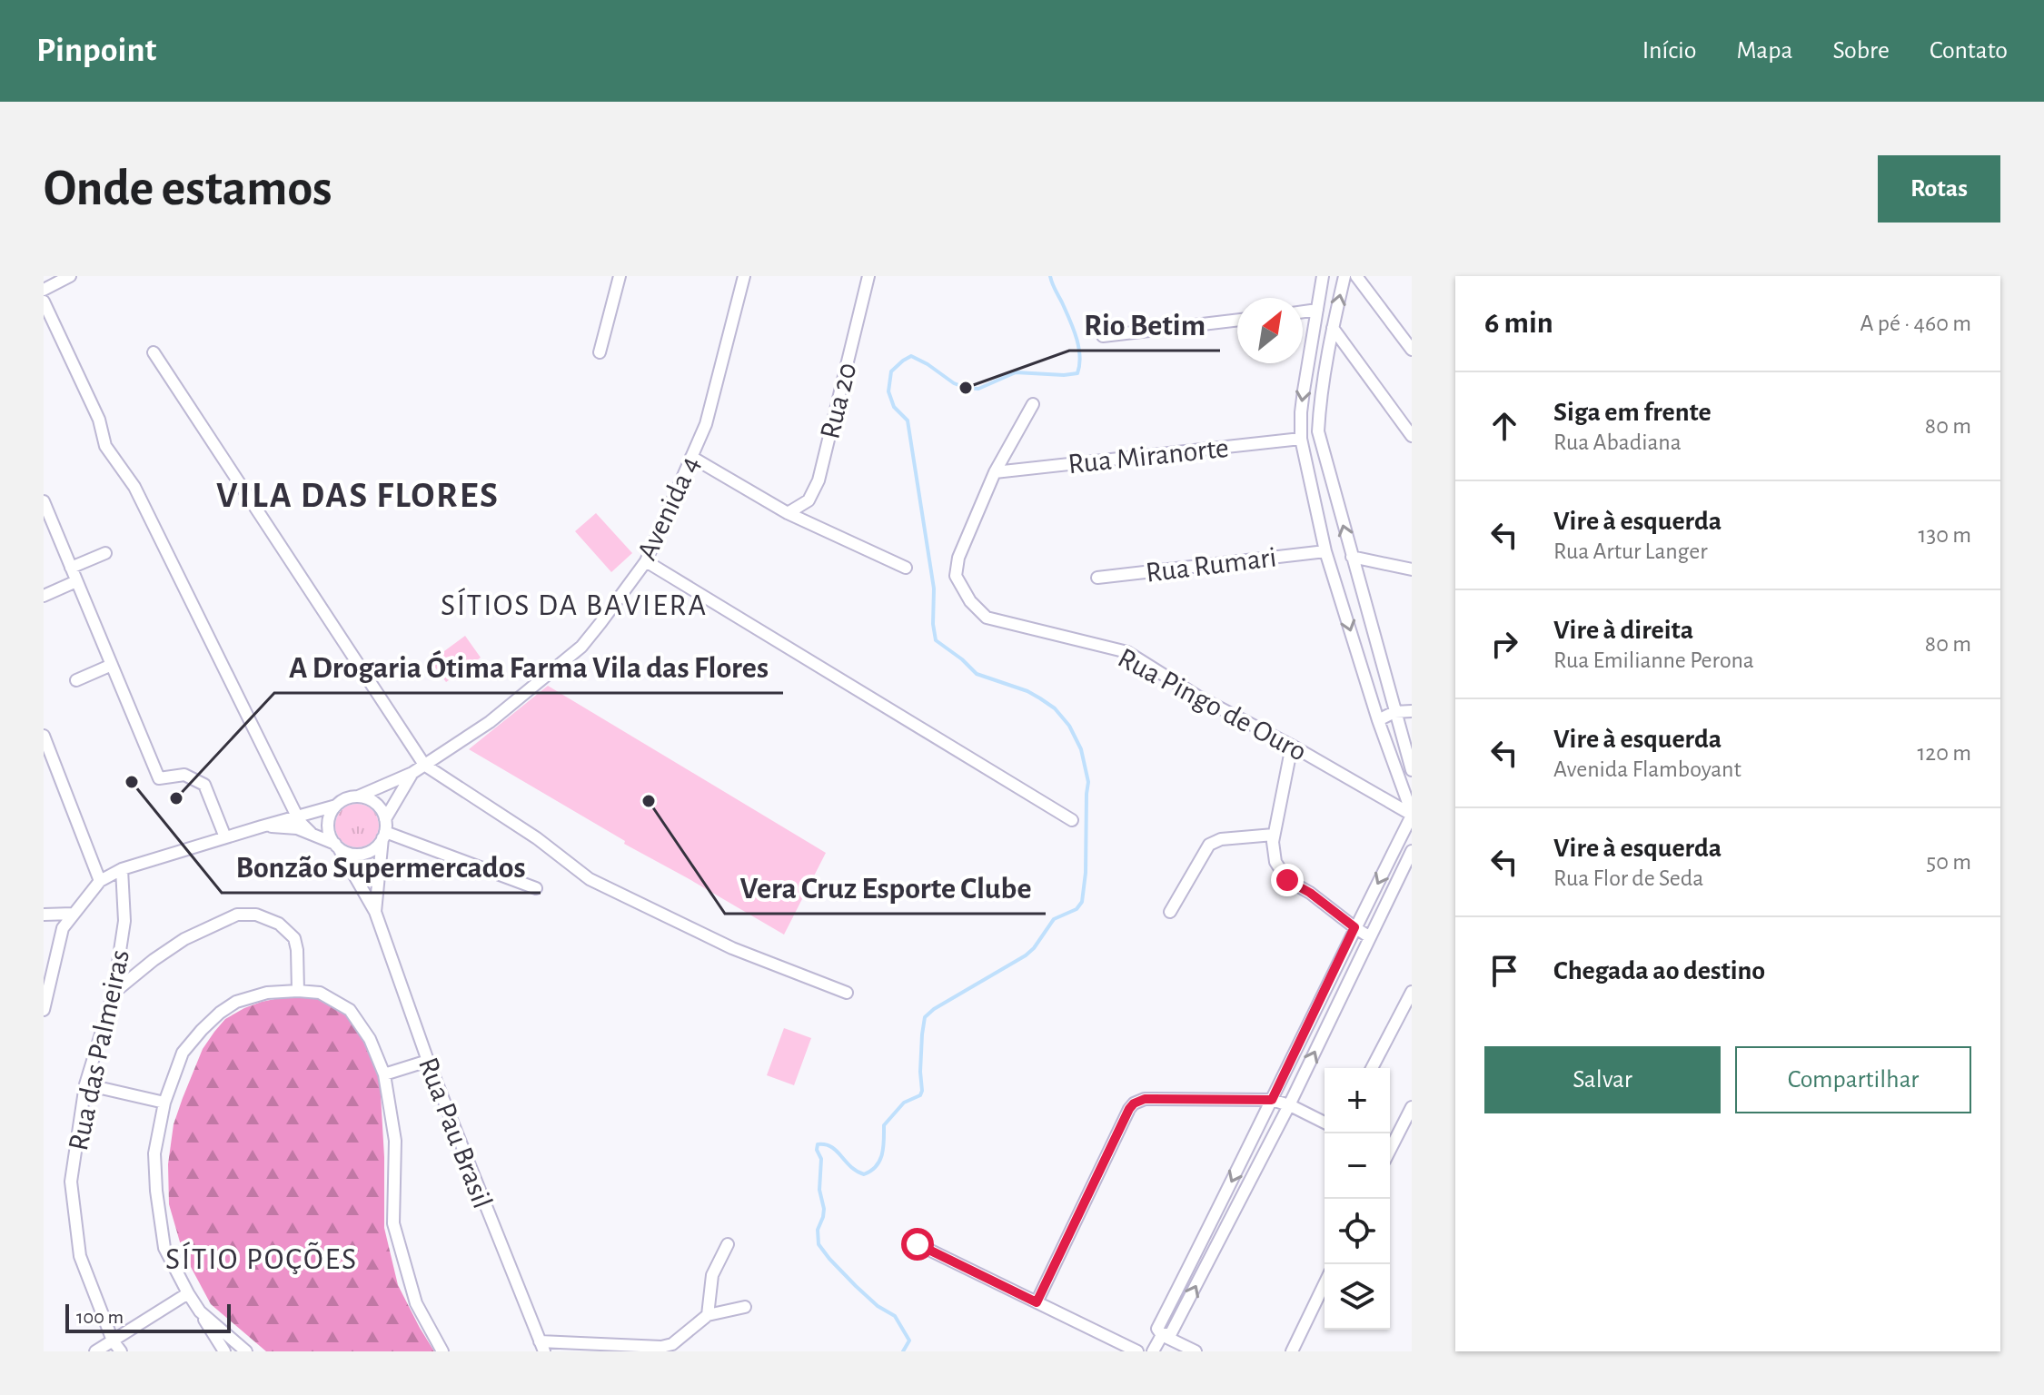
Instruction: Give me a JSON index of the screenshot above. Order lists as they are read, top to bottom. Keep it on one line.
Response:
{"streets":{"street":["Rua 20","Rua Miranorte","Avenida 4","Rua Rumari","Rua Pingo de Ouro","Rua das Palmeiras","Rua Pau Brasil"]},"crossings":[["Rua Miranorte","Rua Pingo de Ouro"],["Avenida 4","Rua Pau Brasil"]],"districts":["VILA DAS FLORES","SÍTIOS DA BAVIERA","SÍTIO POÇÕES"],"places":["Rio Betim","Bonzão Supermercados","A Drogaria Ótima Farma Vila das Flores","Vera Cruz Esporte Clube"],"scale_bar":"100 m","north":"top right","page":{"header":"Pinpoint","nav":["Início","Mapa","Sobre","Contato"],"buttons":["Rotas",["Salvar","Compartilhar"]],"title":"Onde estamos","heading":["6 min","A pé · 460 m"],"list":[["Siga em frente","Rua Abadiana","80 m"],["Vire à esquerda","Rua Artur Langer","130 m"],["Vire à direita","Rua Emilianne Perona","80 m"],["Vire à esquerda","Avenida Flamboyant","120 m"],["Vire à esquerda","Rua Flor de Seda","50 m"],"Chegada ao destino"],"map_buttons":["+","−"],"scale":"100 m"}}
